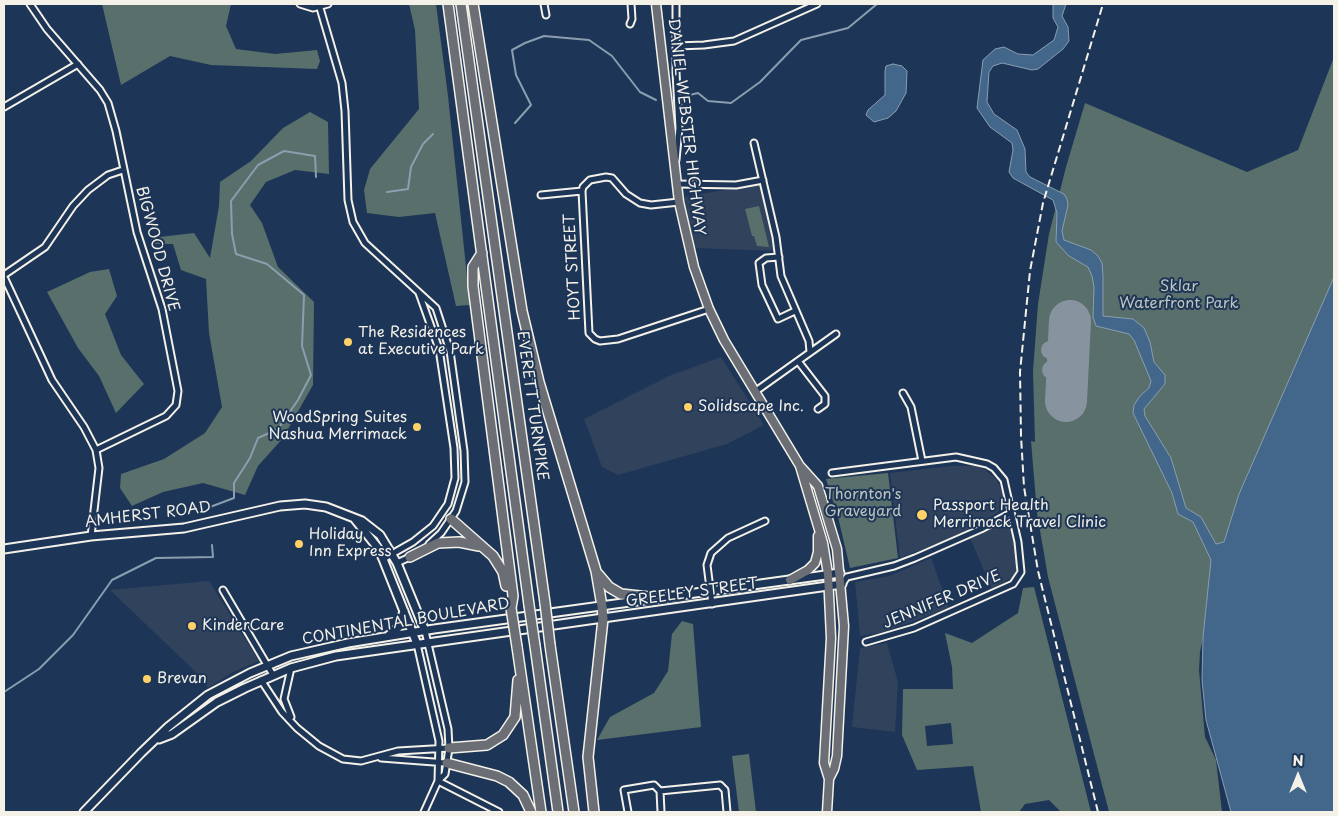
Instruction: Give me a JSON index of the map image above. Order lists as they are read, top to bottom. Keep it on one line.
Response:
{"streets":{"highway":["EVERETT TURNPIKE"],"main road":["DANIEL WEBSTER HIGHWAY","AMHERST ROAD","GREELEY STREET","CONTINENTAL BOULEVARD"],"street":["BIGWOOD DRIVE","HOYT STREET","JENNIFER DRIVE"]},"crossings":[["DANIEL WEBSTER HIGHWAY","HOYT STREET"],["DANIEL WEBSTER HIGHWAY","GREELEY STREET"],["AMHERST ROAD","CONTINENTAL BOULEVARD"],["GREELEY STREET","JENNIFER DRIVE"],["GREELEY STREET","CONTINENTAL BOULEVARD"]],"parks":["Sklar Waterfront Park","Thornton's Graveyard"],"places":["The Residences at Executive Park","Solidscape Inc.","WoodSpring Suites Nashua Merrimack","Passport Health Merrimack Travel Clinic","Holiday Inn Express","KinderCare","Brevan"],"north":"top"}
